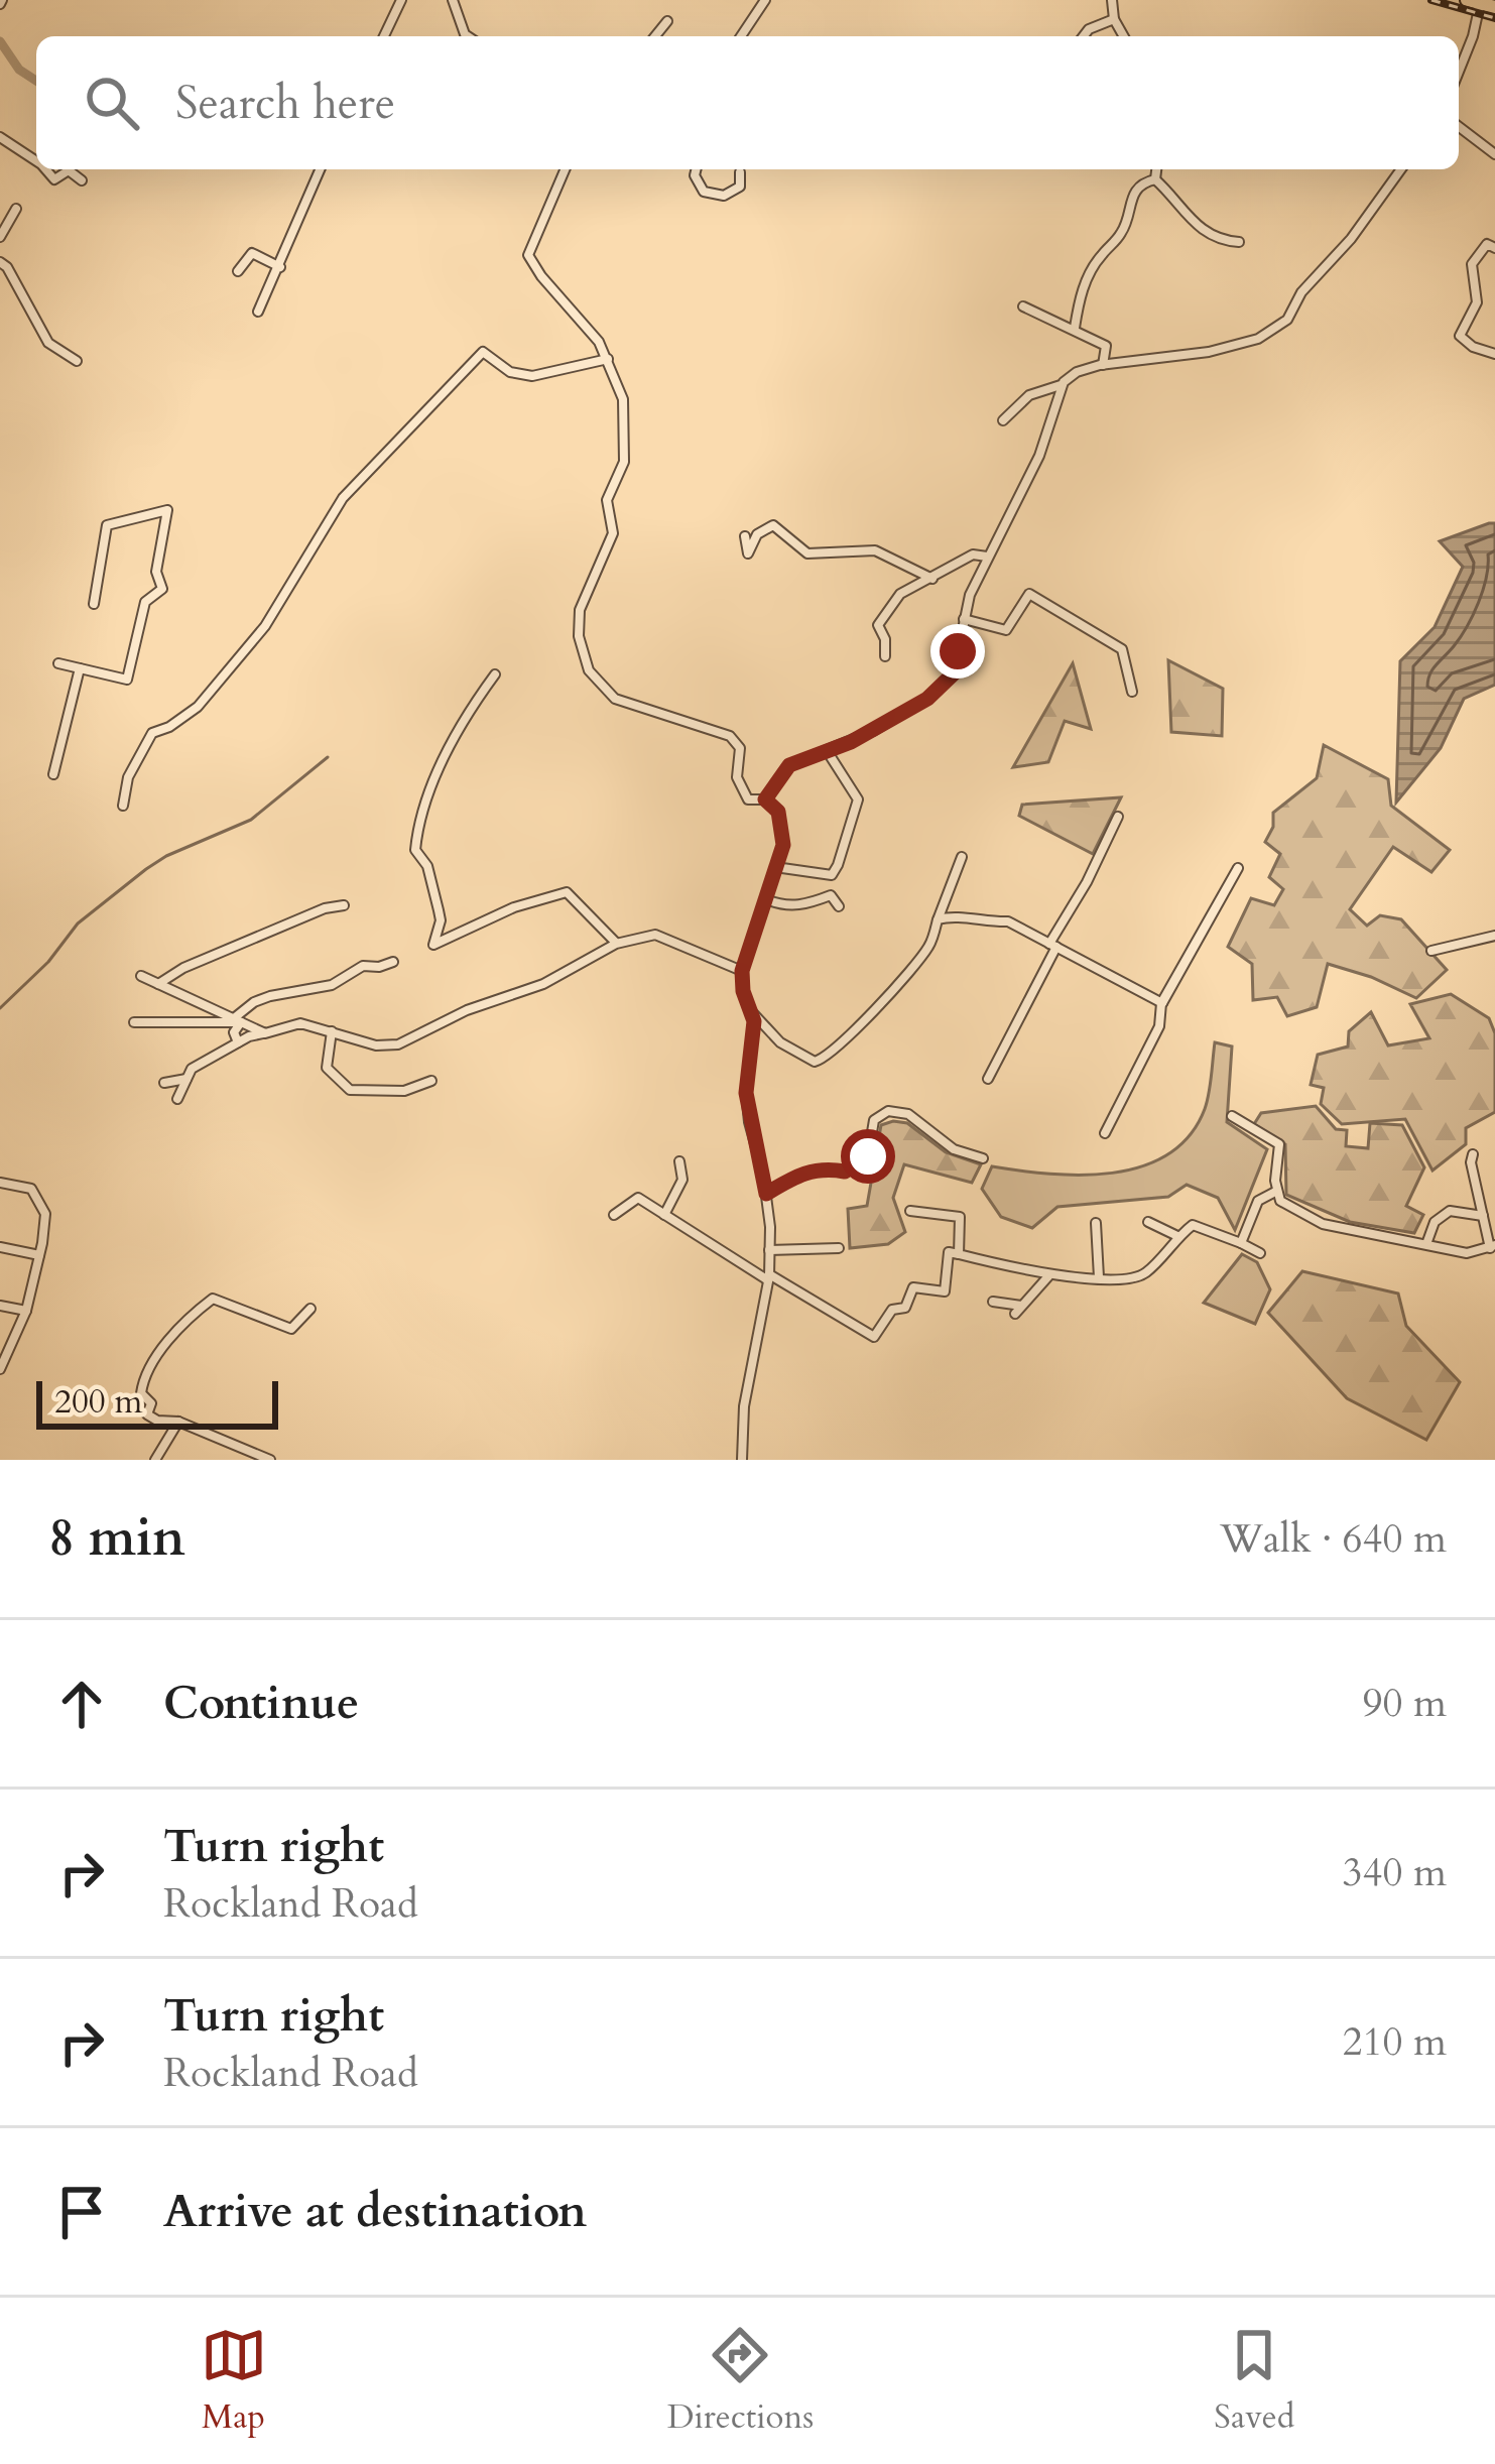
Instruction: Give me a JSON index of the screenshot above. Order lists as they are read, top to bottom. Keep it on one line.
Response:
{"scale_bar":"200 m","page":{"search":"Search here","scale":"200 m","heading":["8 min","Walk · 640 m"],"list":[["Continue","90 m"],["Turn right","Rockland Road","340 m"],["Turn right","Rockland Road","210 m"],"Arrive at destination"],"nav":["Map","Directions","Saved"]}}
